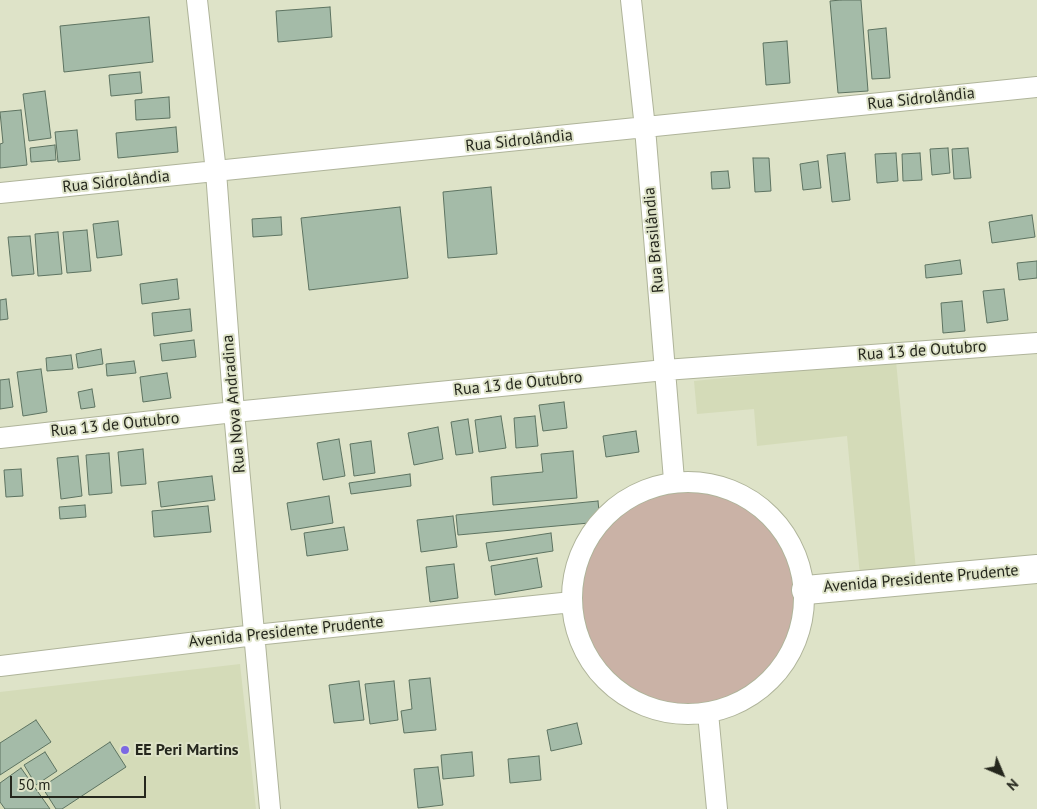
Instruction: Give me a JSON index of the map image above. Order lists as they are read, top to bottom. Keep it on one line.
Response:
{"streets":{"street":["Rua Sidrolândia","Rua Brasilândia","Rua 13 de Outubro","Rua Nova Andradina","Avenida Presidente Prudente"]},"crossings":[["Rua Sidrolândia","Rua Brasilândia"],["Rua Sidrolândia","Rua Nova Andradina"],["Rua Brasilândia","Rua 13 de Outubro"],["Rua 13 de Outubro","Rua Nova Andradina"],["Rua Nova Andradina","Avenida Presidente Prudente"]],"places":["EE Peri Martins"],"scale_bar":"50 m","north":"bottom right"}
